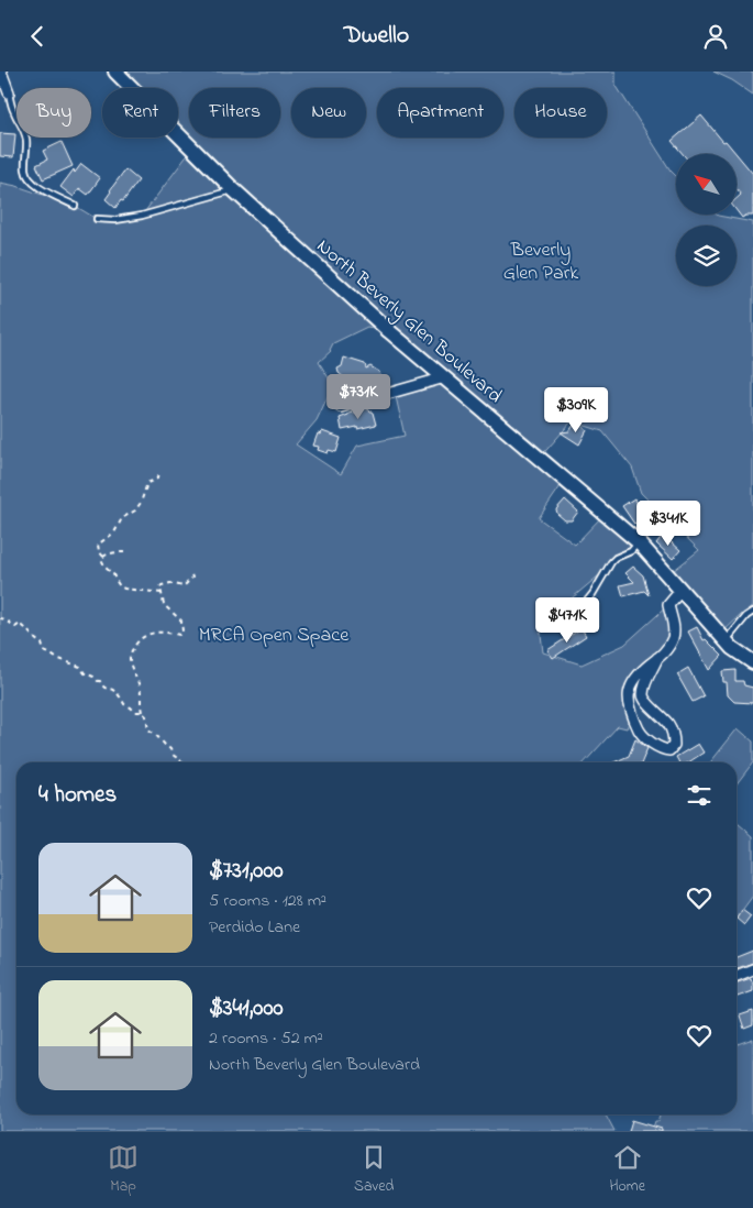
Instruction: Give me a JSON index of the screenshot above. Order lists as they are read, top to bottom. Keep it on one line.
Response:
{"streets":{"main road":["North Beverly Glen Boulevard"]},"parks":["Beverly Glen Park","MRCA Open Space"],"north":"top left","page":{"header":"Dwello","chip":["Buy","Rent","Filters","New","Apartment","House"],"price":["$731K","$309K","$341K","$471K"],"heading":"4 homes","list":[{"name":"$731,000","note":"5 rooms · 128 m² · Perdido Lane"},{"name":"$341,000","note":"2 rooms · 52 m² · North Beverly Glen Boulevard"}],"tabs":["Map","Saved","Home"]}}
